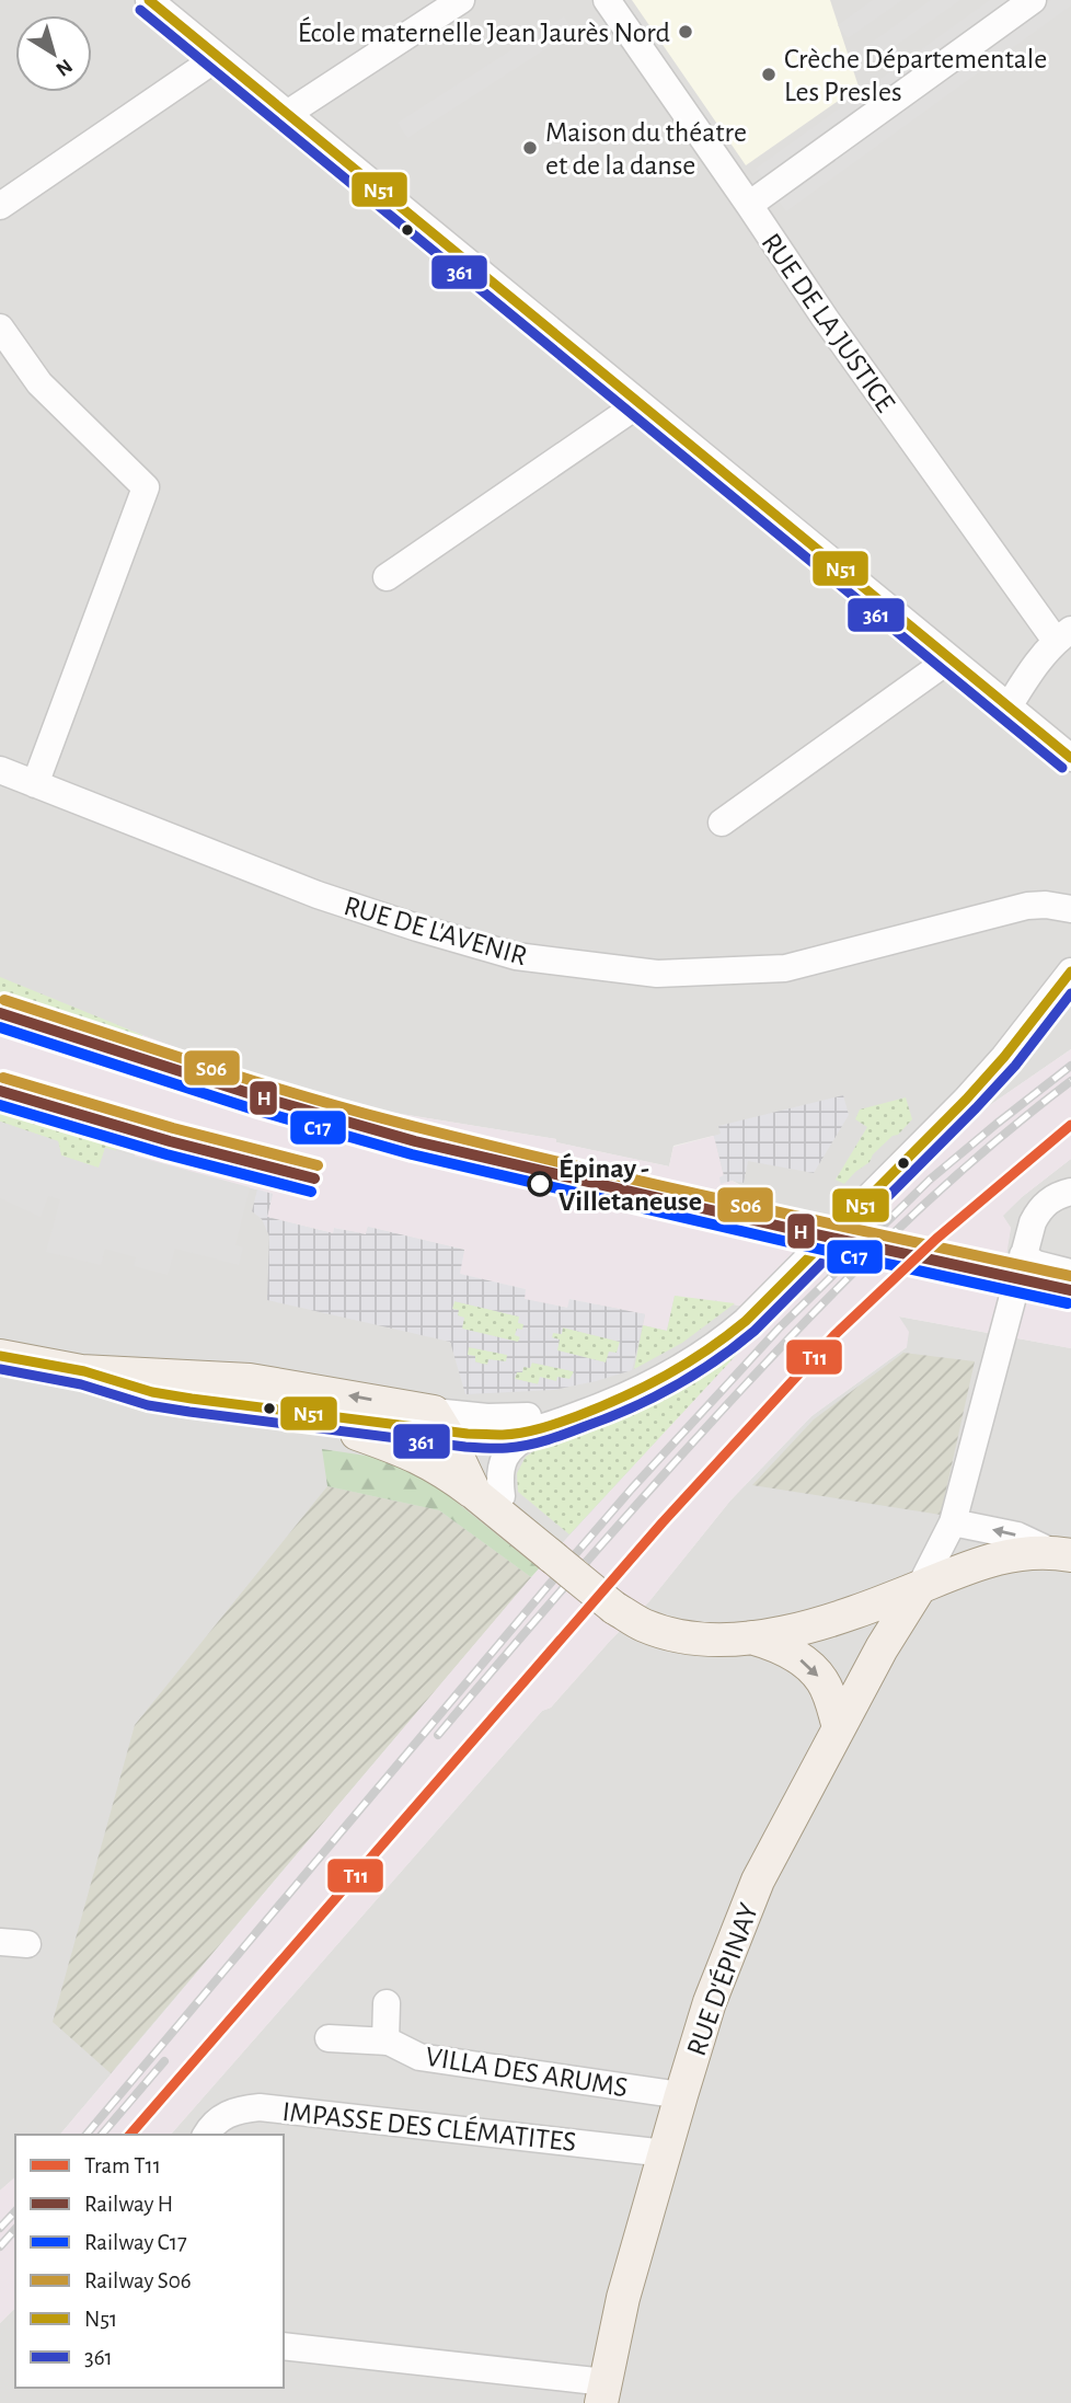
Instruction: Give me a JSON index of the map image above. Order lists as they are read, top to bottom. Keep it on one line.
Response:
{"streets":{"main road":["RUE D'ÉPINAY"],"street":["RUE DE LA JUSTICE","RUE DE L'AVENIR","VILLA DES ARUMS","IMPASSE DES CLÉMATITES"]},"crossings":[["RUE D'ÉPINAY","VILLA DES ARUMS"],["RUE D'ÉPINAY","IMPASSE DES CLÉMATITES"]],"places":["École maternelle Jean Jaurès Nord","Crèche Départementale Les Presles","Maison du théatre et de la danse","Épinay - Villetaneuse"],"lines":["transit line N51","transit line 361","rail line S06","rail line H","rail line C17","tram line T11"],"legend":["Tram T11","Railway H","Railway C17","Railway S06","N51","361"],"north":"bottom right"}
